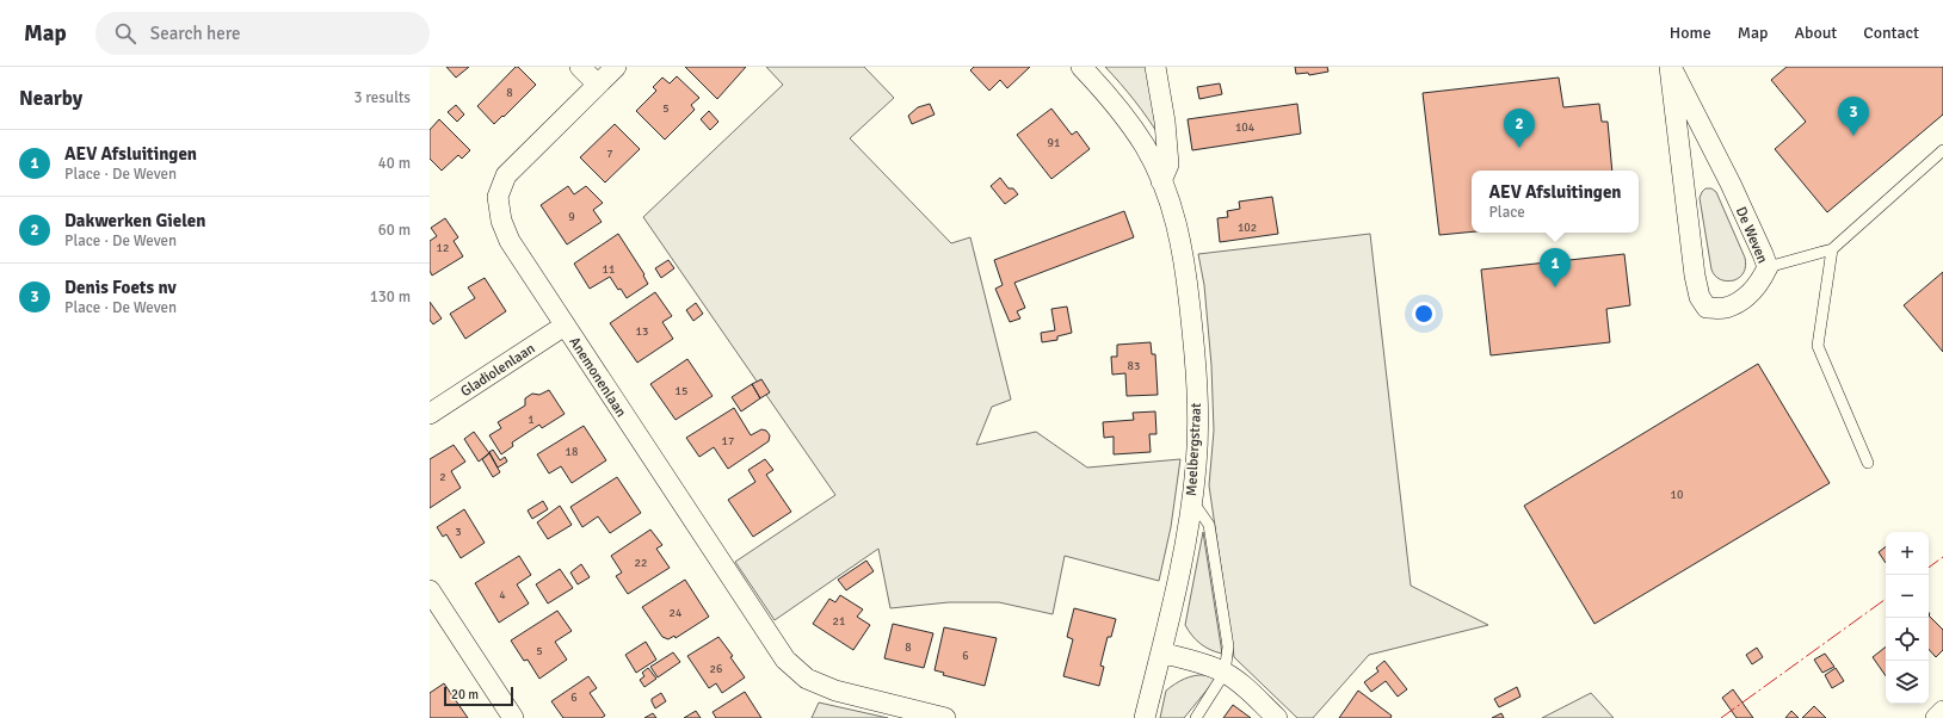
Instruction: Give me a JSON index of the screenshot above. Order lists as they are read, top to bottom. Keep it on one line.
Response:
{"streets":{"street":["De Weven","Gladiolenlaan","Anemonenlaan","Meelbergstraat"]},"crossings":[["Gladiolenlaan","Anemonenlaan"]],"house_numbers":["8","5","104","91","7","9","102","12","11","13","83","15","1","17","18","2","10","3","22","4","24","21","8","5","6","26","6"],"scale_bar":"20 m","page":{"header":"Map","search":"Search here","nav":["Home","Map","About","Contact"],"heading":["Nearby","3 results"],"pins":["3","2","1"],"list":[{"mark":"1","name":"AEV Afsluitingen","note":"Place · De Weven","value":"40 m"},{"mark":"2","name":"Dakwerken Gielen","note":"Place · De Weven","value":"60 m"},{"mark":"3","name":"Denis Foets nv","note":"Place · De Weven","value":"130 m"}],"popup":["AEV Afsluitingen","Place"],"map_buttons":["+","−"],"scale":"20 m"}}
